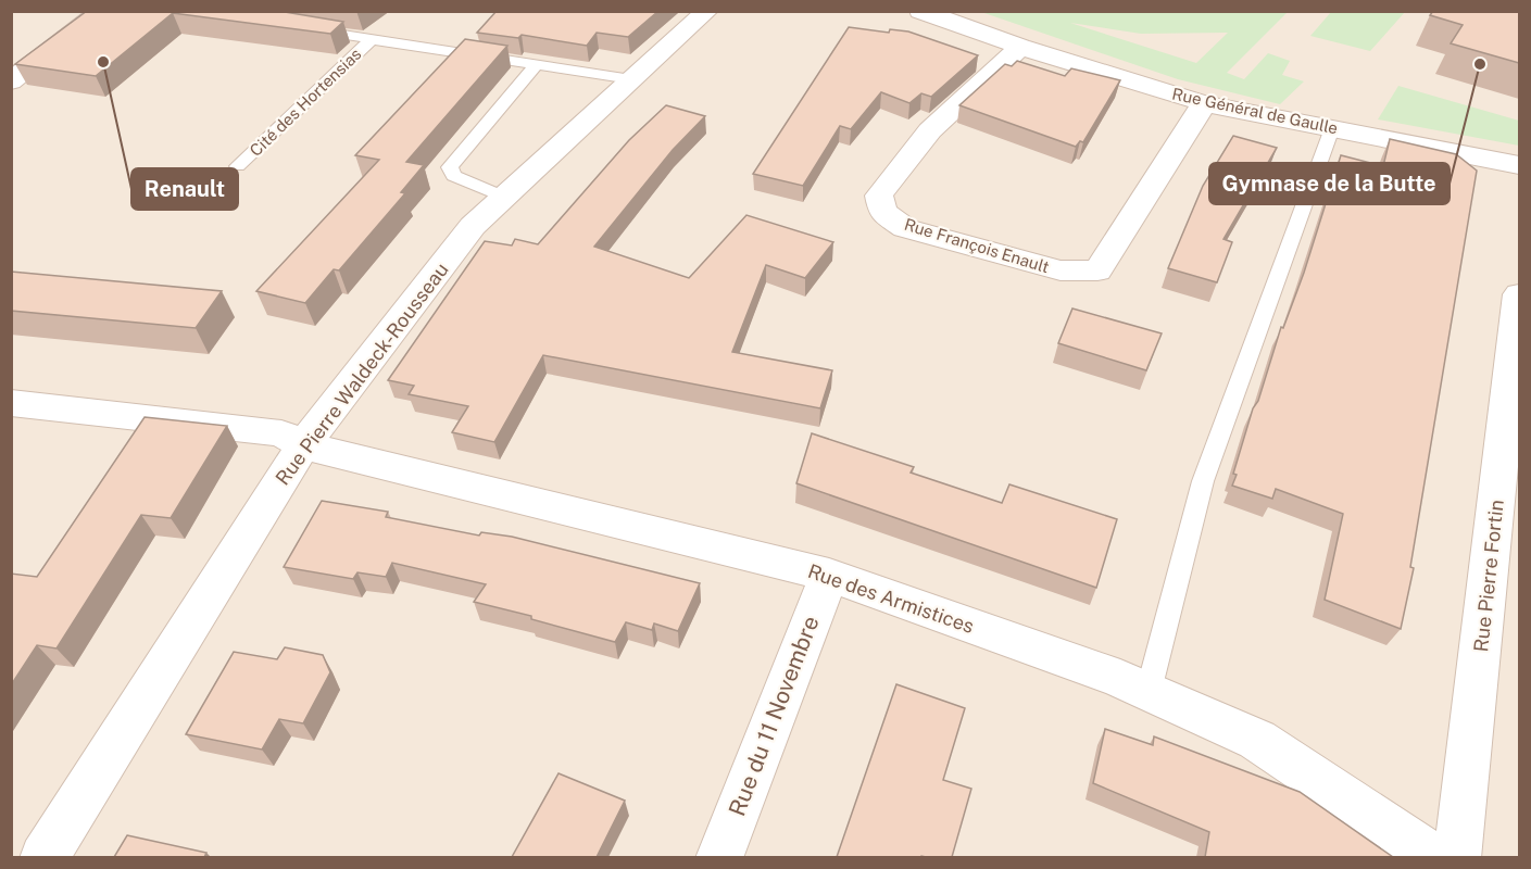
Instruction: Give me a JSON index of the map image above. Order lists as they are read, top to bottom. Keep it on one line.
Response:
{"streets":{"street":["Rue Général de Gaulle","Rue François Enault","Rue Pierre Waldeck-Rousseau","Rue Pierre Fortin","Rue des Armistices","Rue du 11 Novembre"],"lane":["Cité des Hortensias"]},"crossings":[["Cité des Hortensias","Rue Pierre Waldeck-Rousseau"],["Rue Général de Gaulle","Rue François Enault"],["Rue Pierre Waldeck-Rousseau","Rue des Armistices"],["Rue des Armistices","Rue du 11 Novembre"]],"places":["Renault","Gymnase de la Butte"]}
